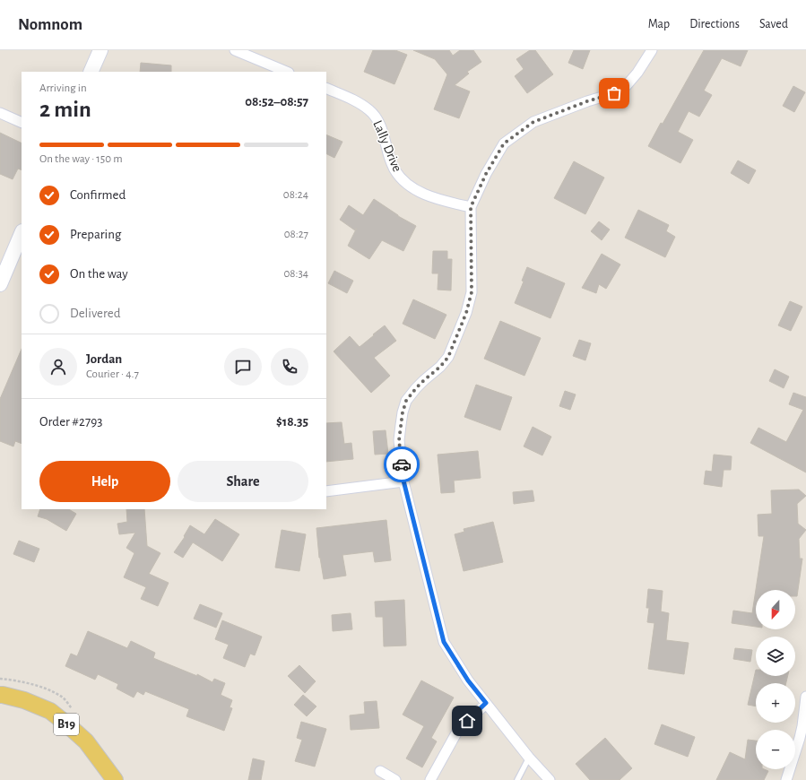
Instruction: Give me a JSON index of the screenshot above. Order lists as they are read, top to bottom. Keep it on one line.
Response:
{"streets":{"main road":["B19"],"street":["Lally Drive"]},"north":"bottom","page":{"header":"Nomnom","nav":["Map","Directions","Saved"],"heading":["2 min","Arriving in","08:52–08:57"],"panel":["Jordan","Courier · 4.7","Order #2793","$18.35"],"bar":"On the way · 150 m","list":[["Confirmed","08:24"],["Preparing","08:27"],["On the way","08:34"],"Delivered"],"buttons":["Help","Share"],"map_buttons":["+","−"]}}
